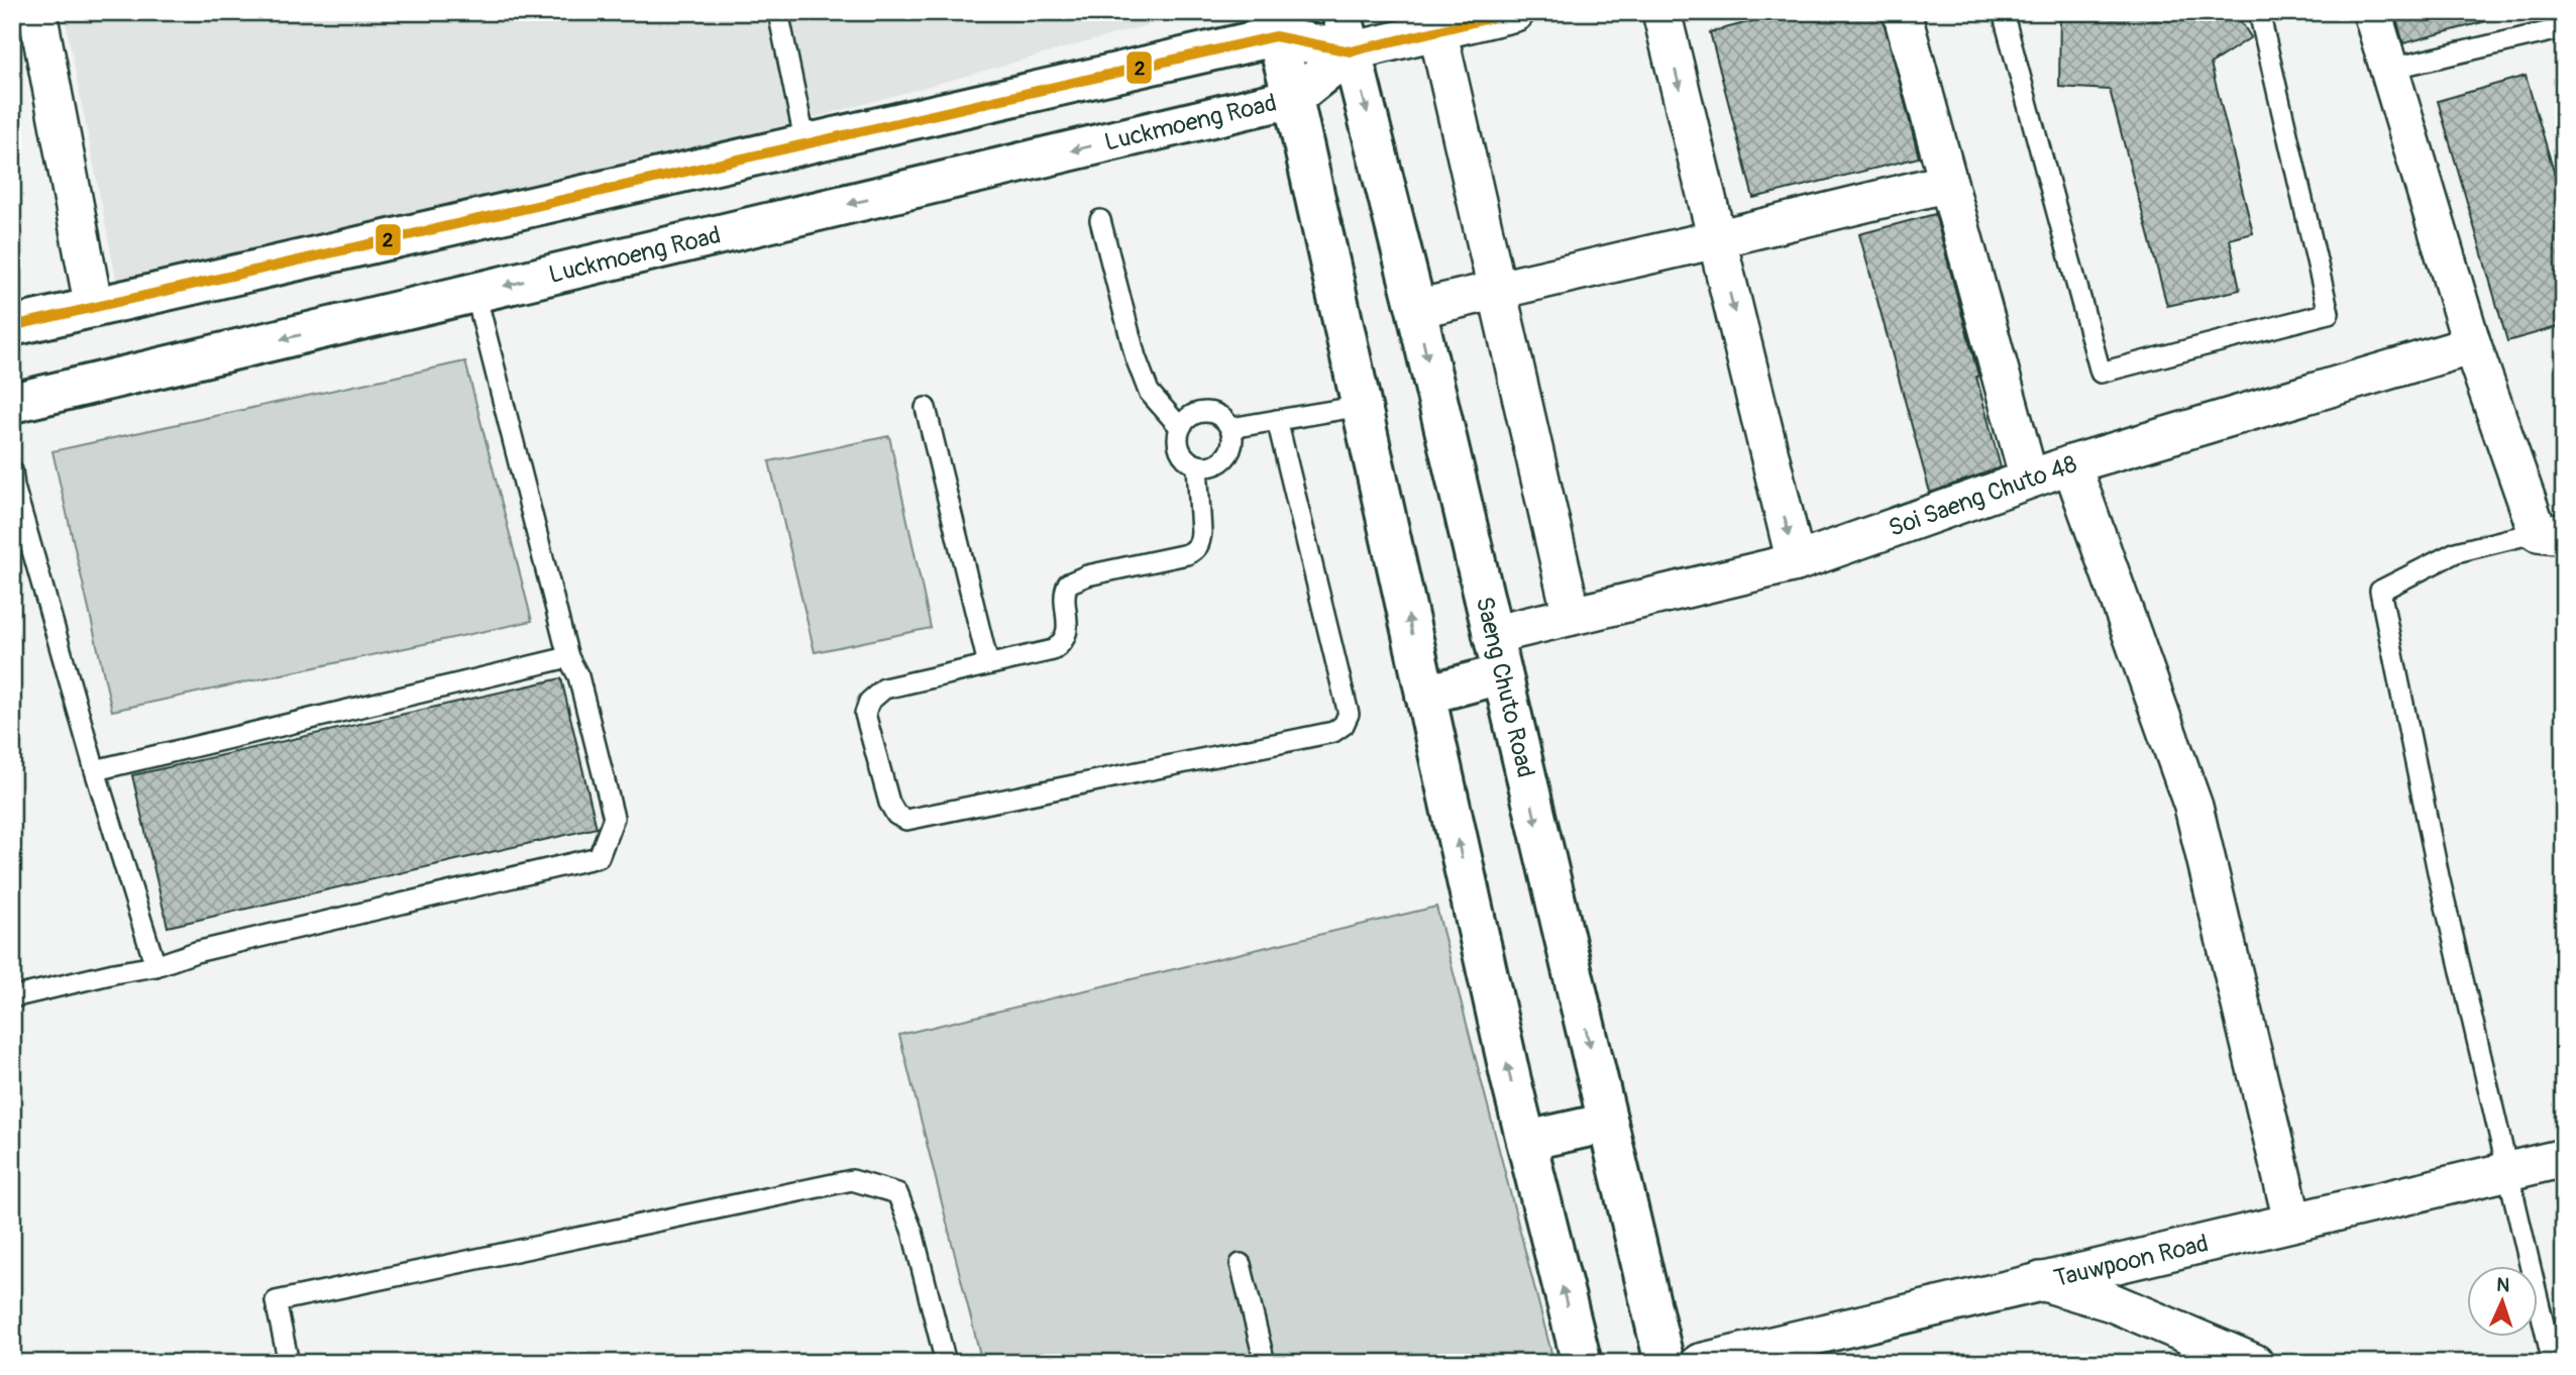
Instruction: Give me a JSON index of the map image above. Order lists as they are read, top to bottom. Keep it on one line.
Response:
{"streets":{"main road":["Luckmoeng Road","Saeng Chuto Road"],"street":["Soi Saeng Chuto 48","Tauwpoon Road"]},"crossings":[["Luckmoeng Road","Saeng Chuto Road"],["Soi Saeng Chuto 48","Saeng Chuto Road"]],"lines":["transit line 2"],"north":"top"}
